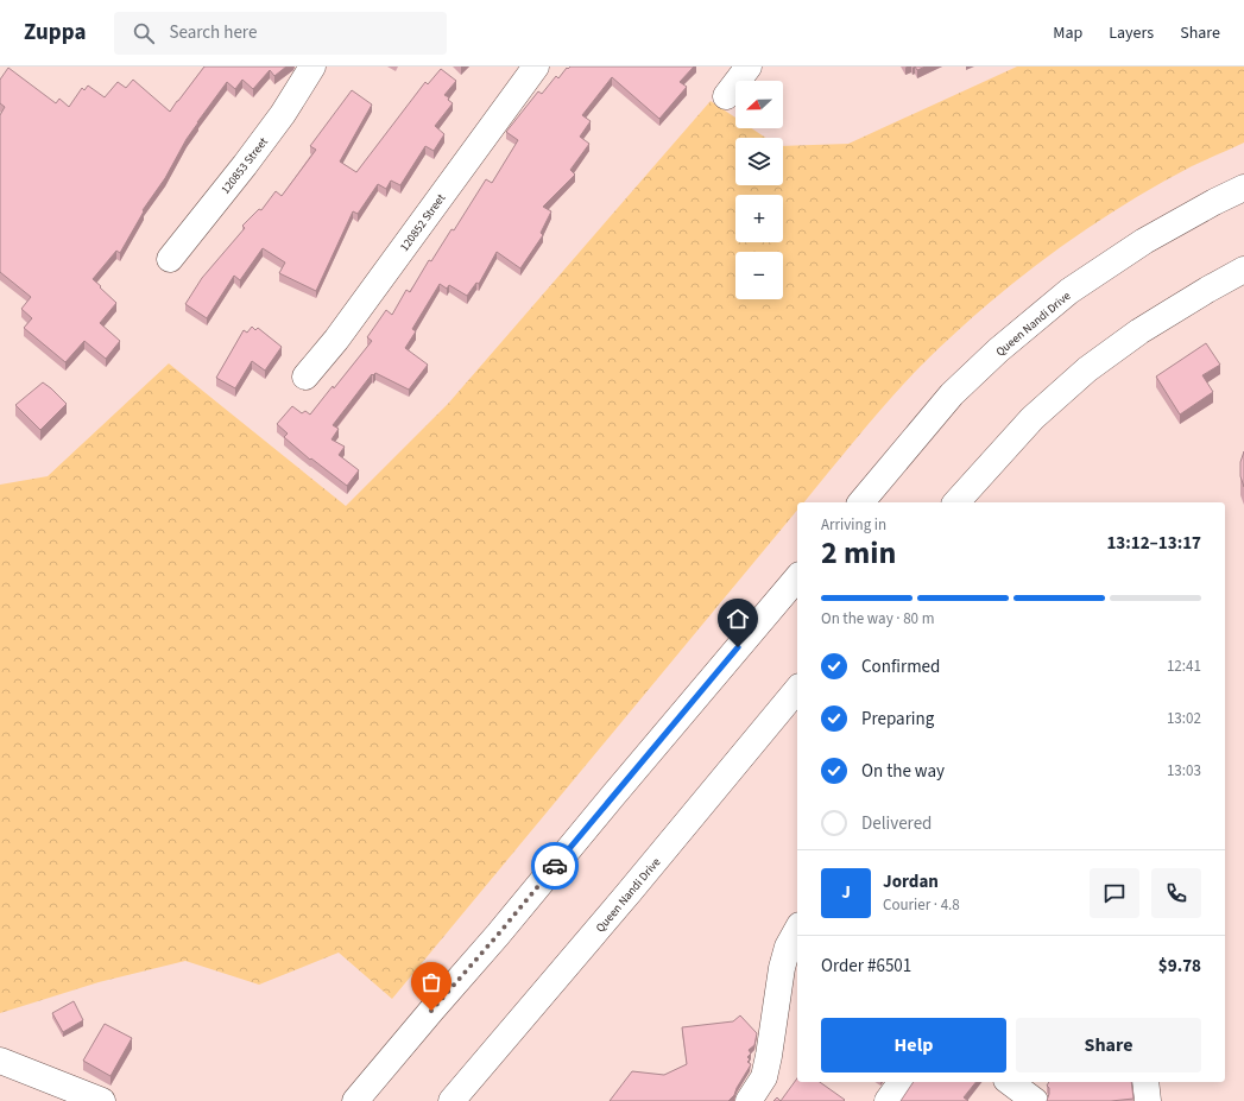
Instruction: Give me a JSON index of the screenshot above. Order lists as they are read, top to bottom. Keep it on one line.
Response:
{"streets":{"main road":["120853 Street","120852 Street","Queen Nandi Drive"]},"north":"left","page":{"header":"Zuppa","search":"Search here","nav":["Map","Layers","Share"],"map_buttons":["+","−"],"heading":["2 min","Arriving in","13:12–13:17"],"panel":["Jordan","Courier · 4.8","Order #6501","$9.78"],"bar":"On the way · 80 m","list":[["Confirmed","12:41"],["Preparing","13:02"],["On the way","13:03"],"Delivered"],"round":"J","buttons":["Help","Share"]}}
